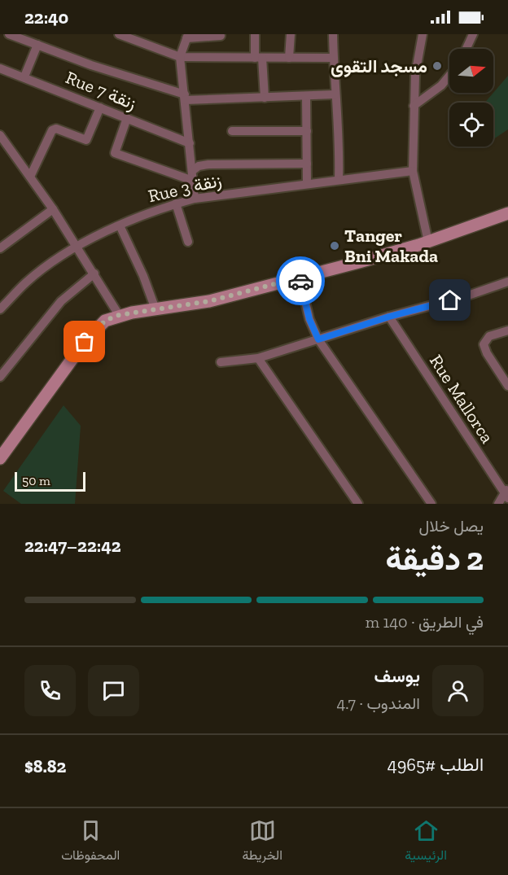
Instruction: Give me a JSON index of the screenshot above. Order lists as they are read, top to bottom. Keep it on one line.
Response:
{"streets":{"street":["Rue 7 زنقة","Rue 3 زنقة","Rue Mallorca"]},"places":["مسجد التقوى","Tanger Bni Makada"],"scale_bar":"50 m","north":"right","page":{"status":"22:40","scale":"50 m","heading":["2 دقيقة","يصل خلال","22:42–22:47"],"panel":["يوسف","المندوب · 4.7","الطلب #4965","$8.82"],"bar":"في الطريق · 140 m","tabs":["الرئيسية","الخريطة","المحفوظات"]}}
